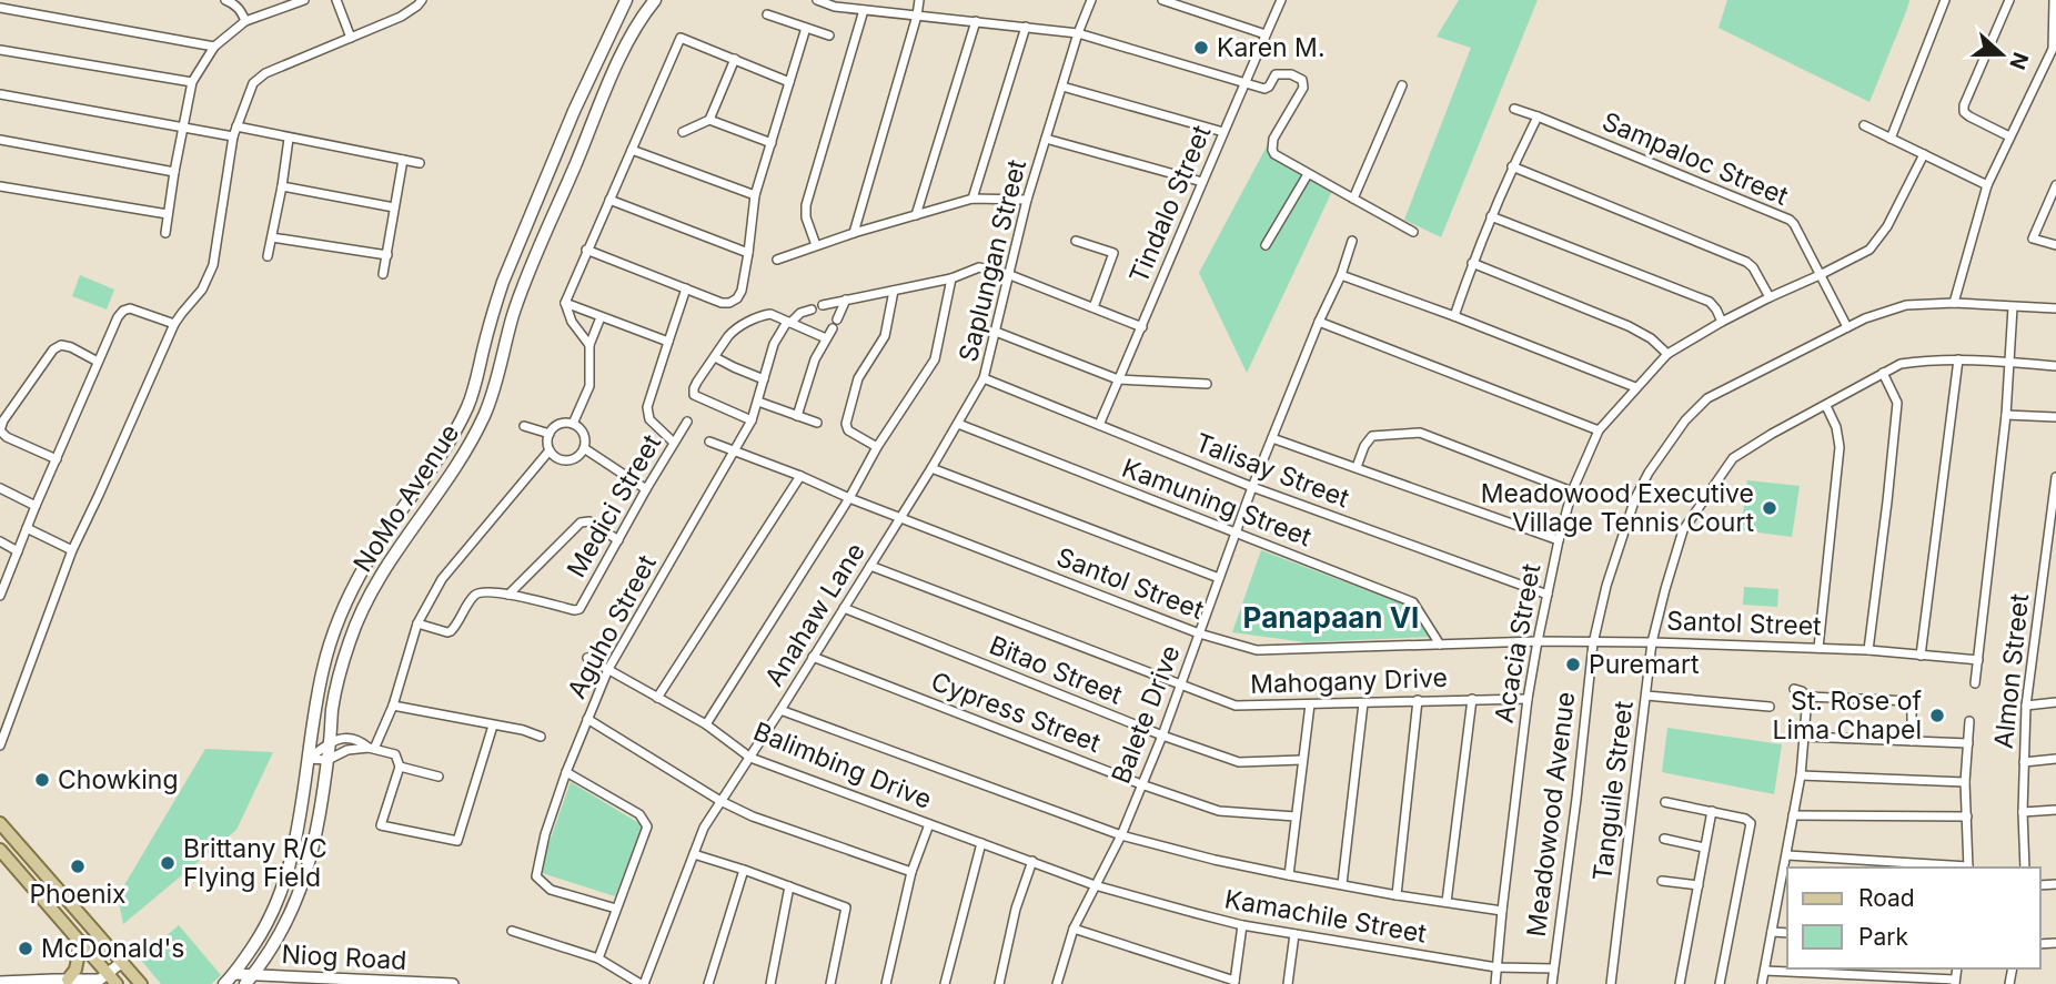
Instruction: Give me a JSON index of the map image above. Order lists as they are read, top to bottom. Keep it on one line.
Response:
{"streets":{"main road":["NoMo Avenue"],"street":["Sampaloc Street","Tindalo Street","Saplungan Street","Talisay Street","Kamuning Street","Medici Street","Santol Street","Anahaw Lane","Aguho Street","Acacia Street","Bitao Street","Almon Street","Mahogany Drive","Cypress Street","Balete Drive","Balimbing Drive","Tanguile Street","Meadowood Avenue","Kamachile Street","Niog Road"]},"crossings":[["Sampaloc Street","Acacia Street"],["Sampaloc Street","Meadowood Avenue"],["Tindalo Street","Talisay Street"],["Saplungan Street","Talisay Street"],["Saplungan Street","Kamuning Street"],["Saplungan Street","Santol Street"],["Saplungan Street","Anahaw Lane"],["Talisay Street","Acacia Street"],["Talisay Street","Balete Drive"],["NoMo Avenue","Niog Road"],["Kamuning Street","Santol Street"],["Kamuning Street","Balete Drive"],["Santol Street","Anahaw Lane"],["Santol Street","Aguho Street"],["Santol Street","Acacia Street"],["Santol Street","Balete Drive"],["Santol Street","Tanguile Street"],["Santol Street","Meadowood Avenue"],["Anahaw Lane","Bitao Street"],["Anahaw Lane","Mahogany Drive"],["Anahaw Lane","Cypress Street"],["Anahaw Lane","Balimbing Drive"],["Aguho Street","Balimbing Drive"],["Acacia Street","Mahogany Drive"],["Acacia Street","Kamachile Street"],["Bitao Street","Balete Drive"],["Mahogany Drive","Balete Drive"],["Cypress Street","Balete Drive"],["Balete Drive","Balimbing Drive"],["Balete Drive","Kamachile Street"],["Balimbing Drive","Kamachile Street"],["Meadowood Avenue","Kamachile Street"]],"districts":["Panapaan VI"],"places":["Karen M.","Meadowood Executive Village Tennis Court","Puremart","St. Rose of Lima Chapel","Chowking","Brittany R/C Flying Field","Phoenix","McDonald's"],"legend":["Road","Park"],"north":"right"}
